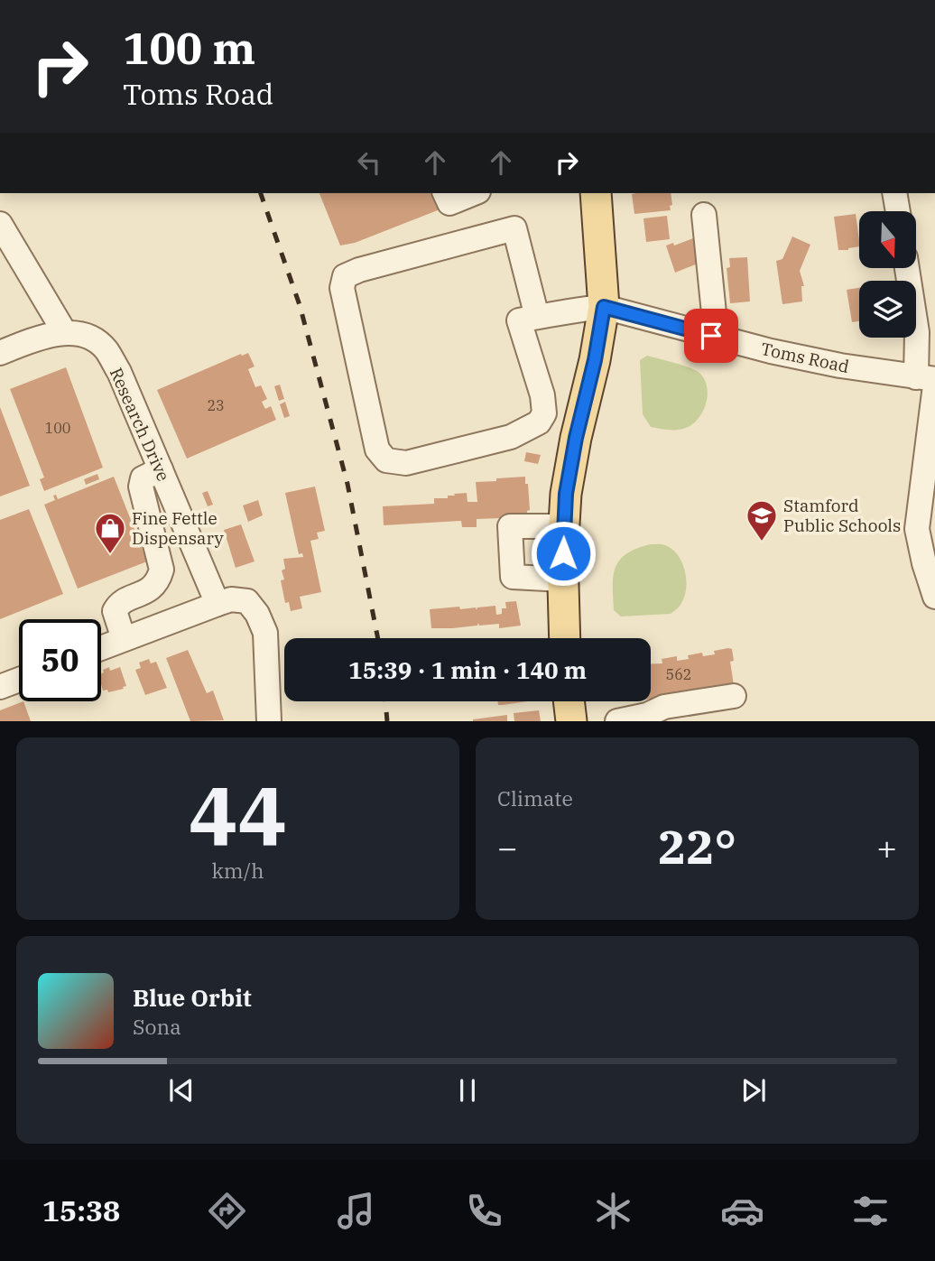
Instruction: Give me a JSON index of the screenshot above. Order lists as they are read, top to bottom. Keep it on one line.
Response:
{"streets":{"street":["Toms Road","Research Drive"]},"places":{"school or university":["Stamford Public Schools"],"shop":["Fine Fettle Dispensary"]},"house_numbers":["23","100","562"],"north":"bottom","page":{"turn":["100 m","Toms Road"],"limit":"50","trip":"15:39 · 1 min · 140 m","tile":[["44","km/h"],"Climate"],"heat":["−","22°","+"],"song":["Blue Orbit","Sona"],"tabs":"15:38"}}
